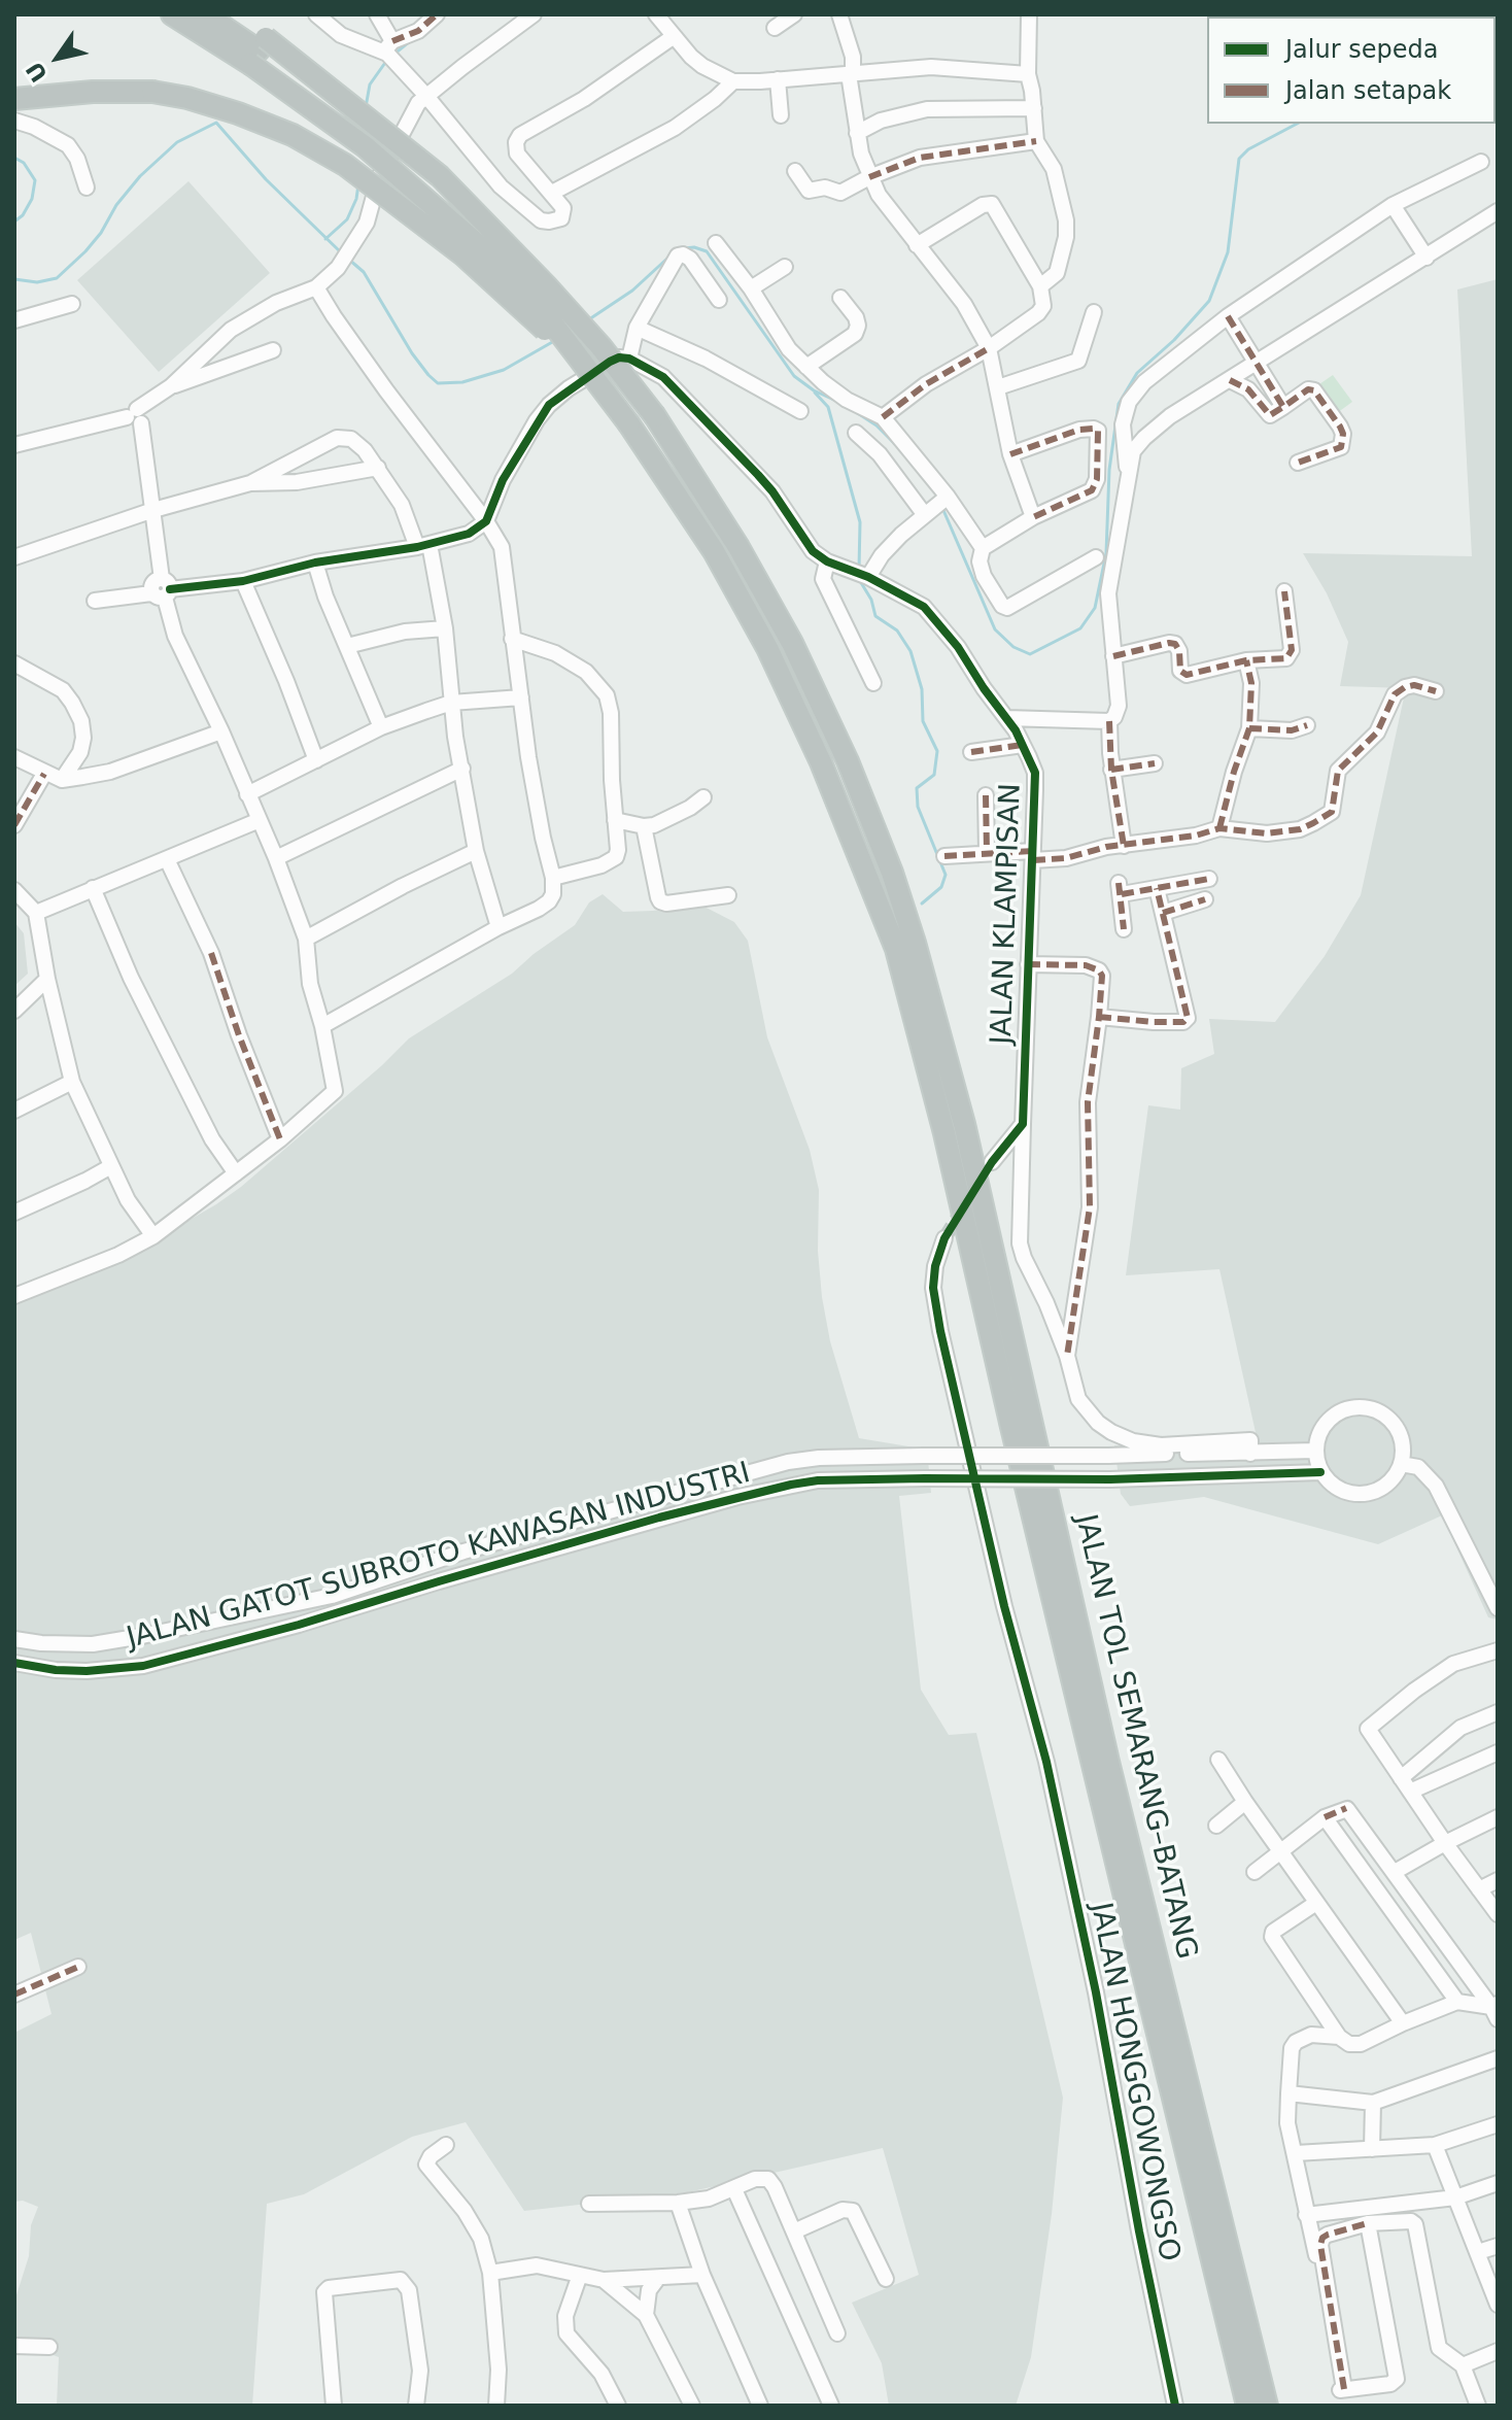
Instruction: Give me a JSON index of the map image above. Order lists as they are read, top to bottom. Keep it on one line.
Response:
{"streets":{"highway":["JALAN TOL SEMARANG–BATANG"],"street":["JALAN KLAMPISAN","JALAN GATOT SUBROTO KAWASAN INDUSTRI","JALAN HONGGOWONGSO"]},"crossings":[["JALAN KLAMPISAN","JALAN GATOT SUBROTO KAWASAN INDUSTRI"]],"legend":["Jalur sepeda","Jalan setapak"],"north":"bottom left"}
